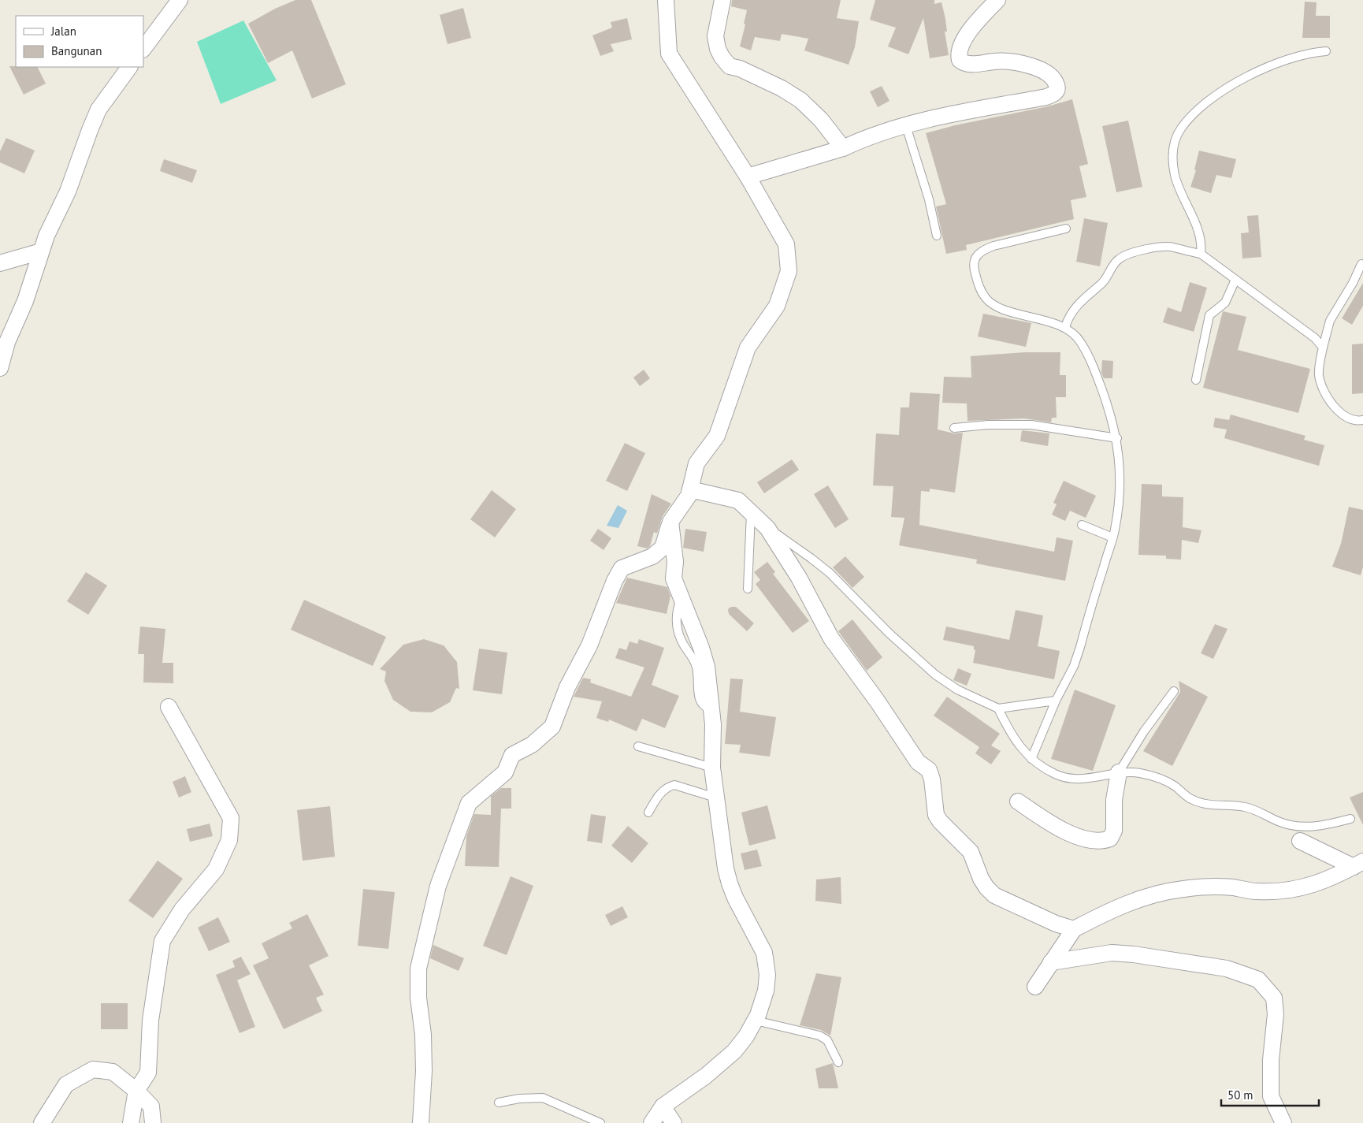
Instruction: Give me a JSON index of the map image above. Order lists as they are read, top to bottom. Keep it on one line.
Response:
{"legend":["Jalan","Bangunan"],"scale_bar":"50 m"}
